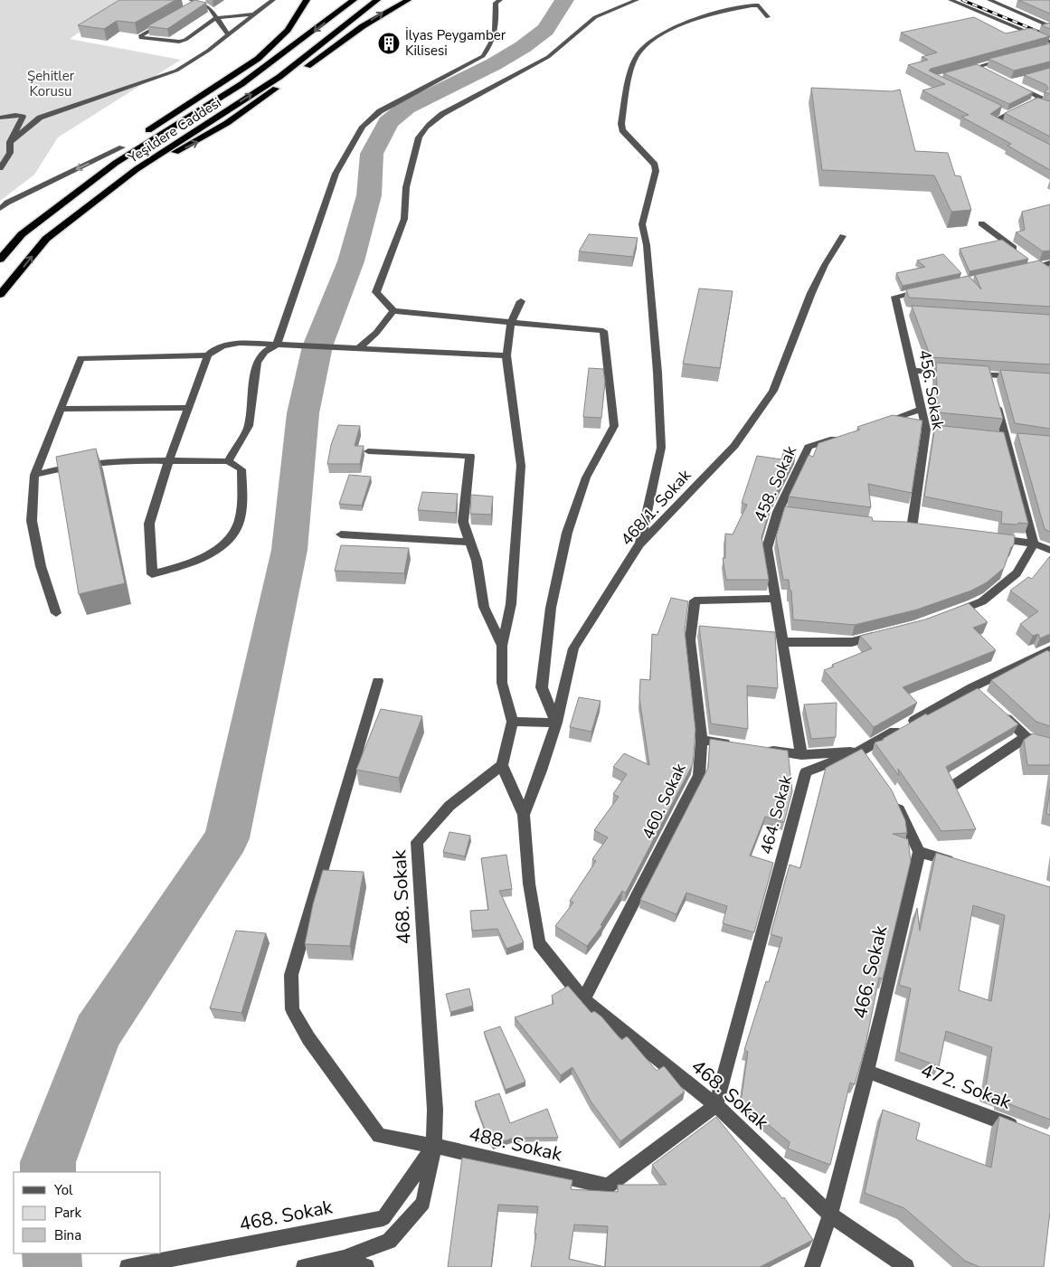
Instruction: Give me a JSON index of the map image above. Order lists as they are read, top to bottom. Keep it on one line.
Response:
{"streets":{"highway":["Yeşildere Caddesi"],"street":["456. Sokak","458. Sokak","468/1. Sokak","460. Sokak","464. Sokak","468. Sokak","466. Sokak","472. Sokak","488. Sokak"]},"crossings":[["458. Sokak","460. Sokak"],["468/1. Sokak","468. Sokak"],["460. Sokak","468. Sokak"],["464. Sokak","468. Sokak"],["464. Sokak","488. Sokak"],["468. Sokak","466. Sokak"],["468. Sokak","488. Sokak"],["466. Sokak","472. Sokak"]],"parks":["Şehitler Korusu"],"places":{"building":["İlyas Peygamber Kilisesi"]},"legend":["Yol","Park","Bina"]}
